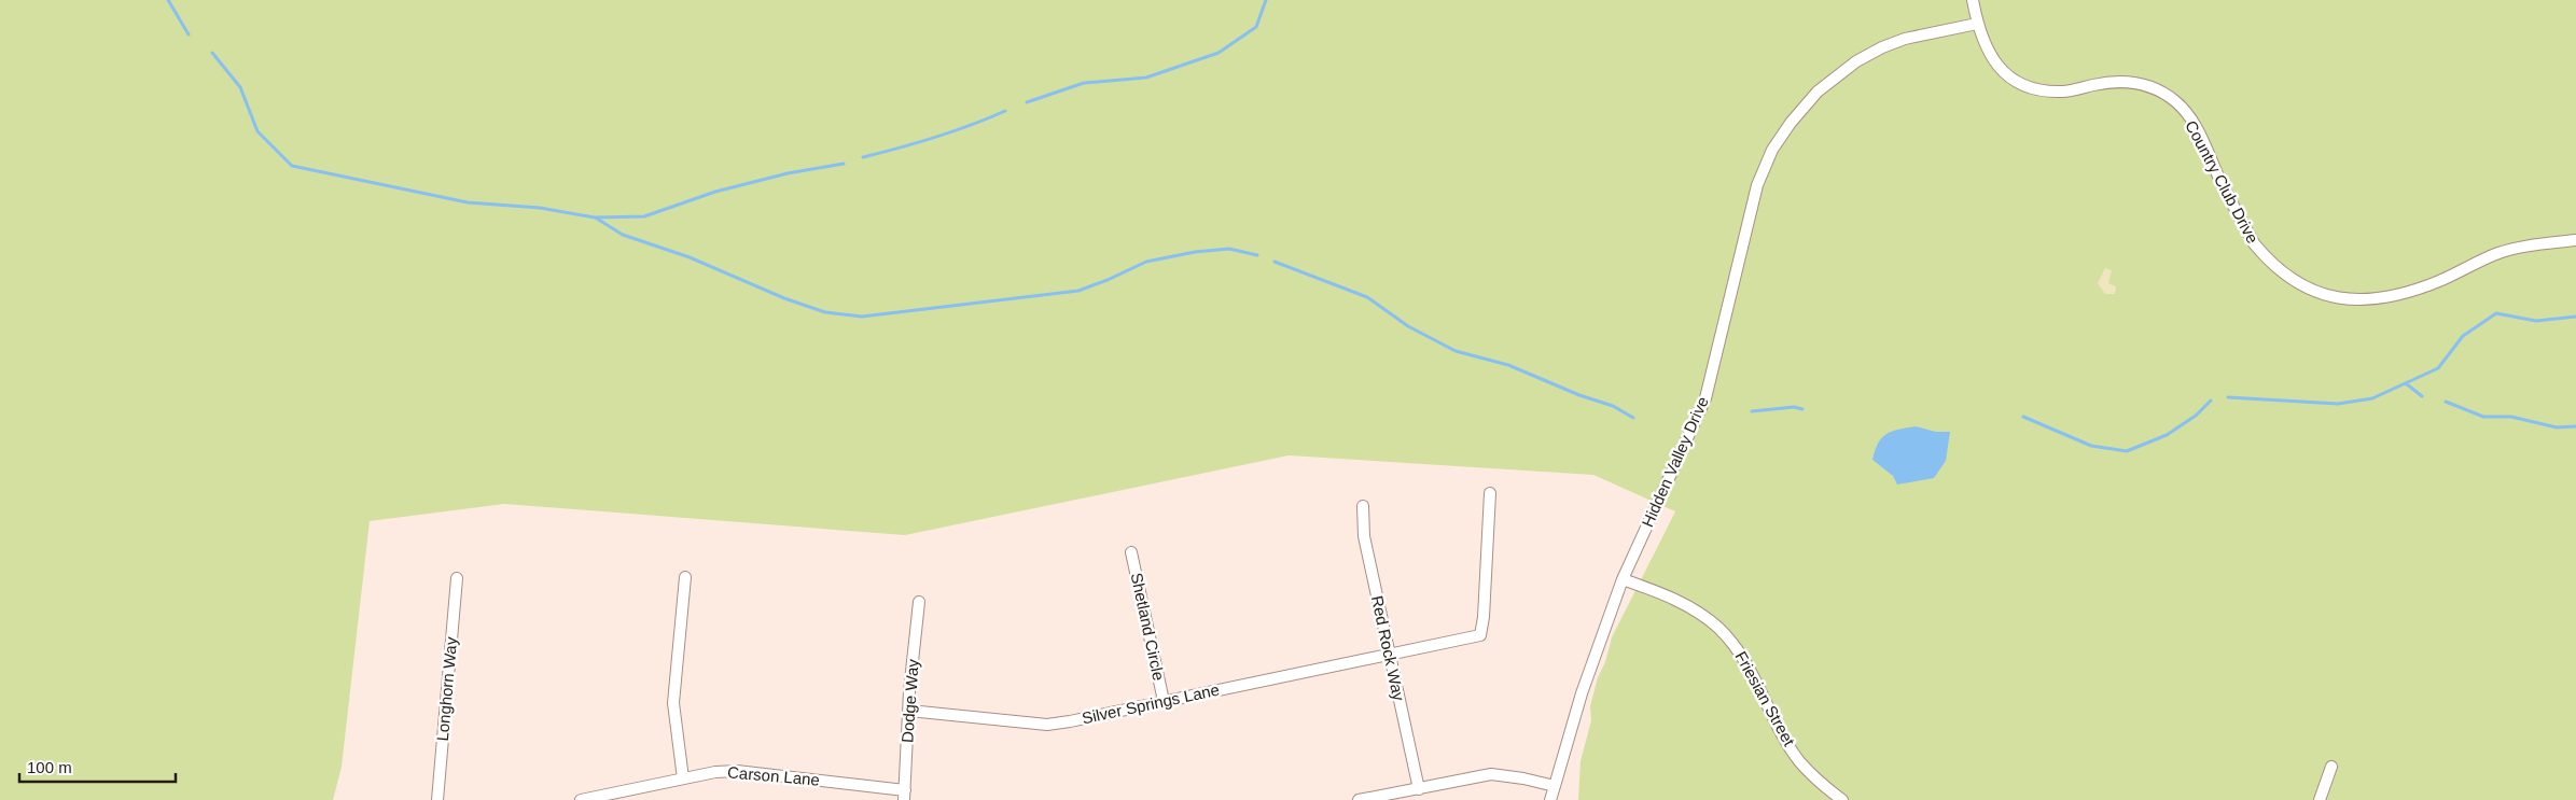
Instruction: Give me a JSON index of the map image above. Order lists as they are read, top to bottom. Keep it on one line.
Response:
{"streets":{"street":["Country Club Drive","Hidden Valley Drive","Shetland Circle","Red Rock Way","Longhorn Way","Friesian Street","Dodge Way","Silver Springs Lane","Carson Lane"]},"crossings":[["Country Club Drive","Hidden Valley Drive"],["Hidden Valley Drive","Friesian Street"],["Shetland Circle","Silver Springs Lane"],["Red Rock Way","Silver Springs Lane"],["Dodge Way","Silver Springs Lane"],["Dodge Way","Carson Lane"]],"scale_bar":"100 m"}
